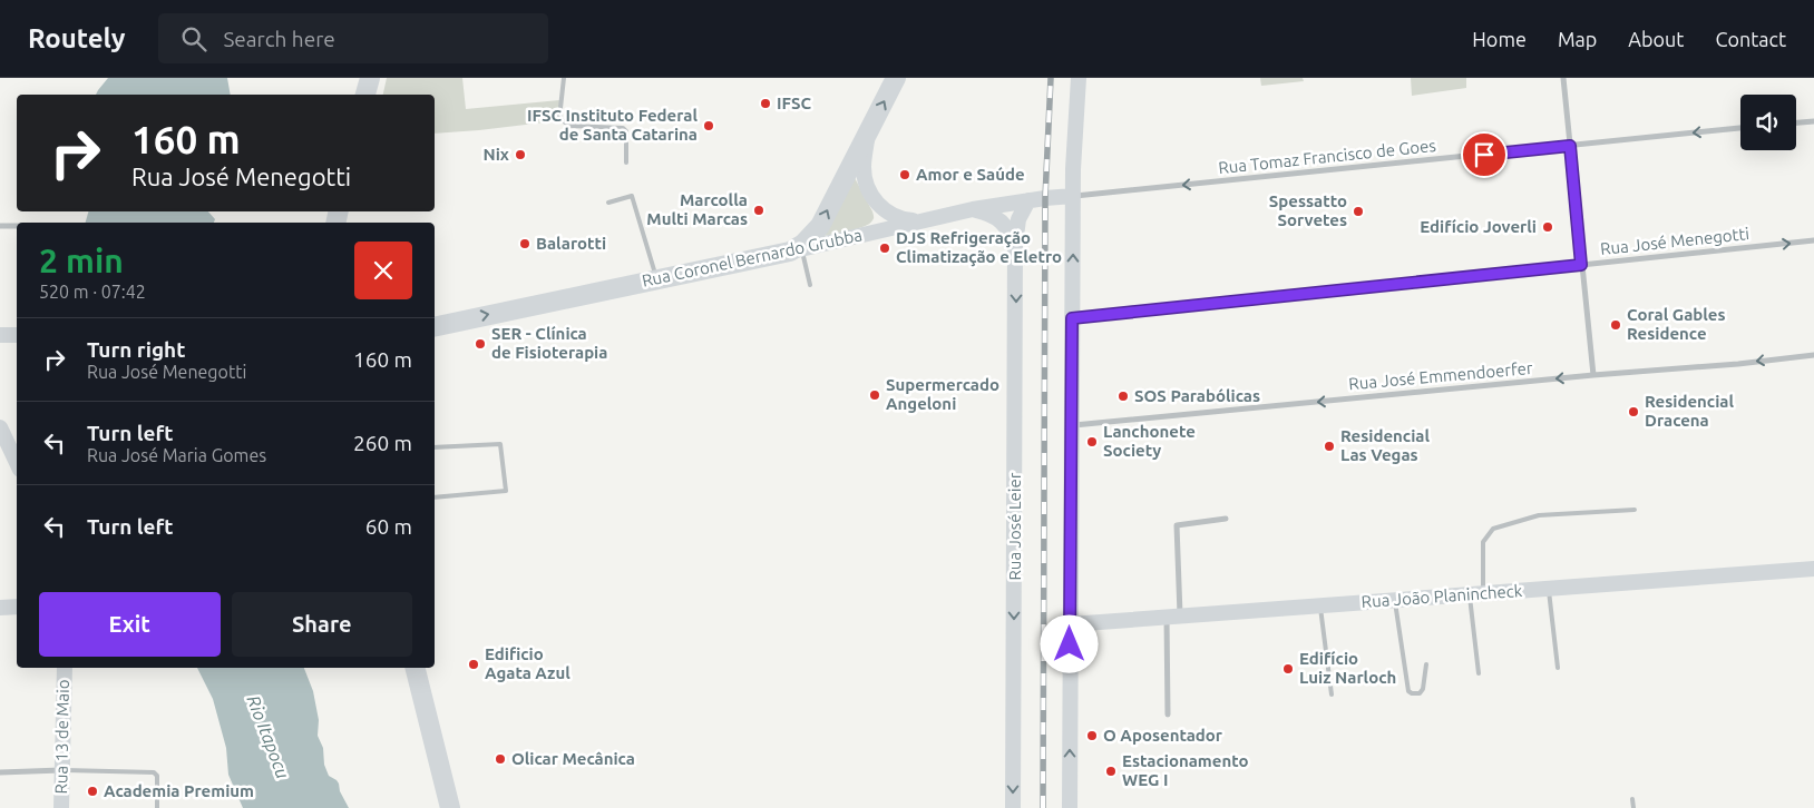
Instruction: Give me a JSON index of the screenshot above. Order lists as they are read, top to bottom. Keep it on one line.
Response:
{"streets":{"highway":["Rua Coronel Bernardo Grubba"],"street":["Rua Tomaz Francisco de Goes","Rua José Menegotti","Rua José Emmendoerfer","Rua José Leier","Rua João Planincheck","Rua 13 de Maio"]},"crossings":[["Rua Tomaz Francisco de Goes","Rua Coronel Bernardo Grubba"],["Rua Coronel Bernardo Grubba","Rua José Leier"]],"one_way":["Rua Tomaz Francisco de Goes","Rua José Emmendoerfer"],"water":["Rio Itapocu"],"places":["IFSC","IFSC Instituto Federal de Santa Catarina","Nix","Amor e Saúde","Marcolla Multi Marcas","Spessatto Sorvetes","Edifício Joverli","Balarotti","DJS Refrigeração Climatização e Eletro","Coral Gables Residence","SER - Clínica de Fisioterapia","Supermercado Angeloni","SOS Parabólicas","Residencial Dracena","Lanchonete Society","Residencial Las Vegas","Edificio Agata Azul","Edifício Luiz Narloch","O Aposentador","Olicar Mecânica","Estacionamento WEG I","Academia Premium"],"page":{"header":"Routely","search":"Search here","nav":["Home","Map","About","Contact"],"turn":["160 m","Rua José Menegotti"],"heading":["2 min","520 m · 07:42"],"list":[{"name":"Turn right","note":"Rua José Menegotti","value":"160 m"},{"name":"Turn left","note":"Rua José Maria Gomes","value":"260 m"},{"name":"Turn left","value":"60 m"}],"buttons":["Exit","Share"]}}
